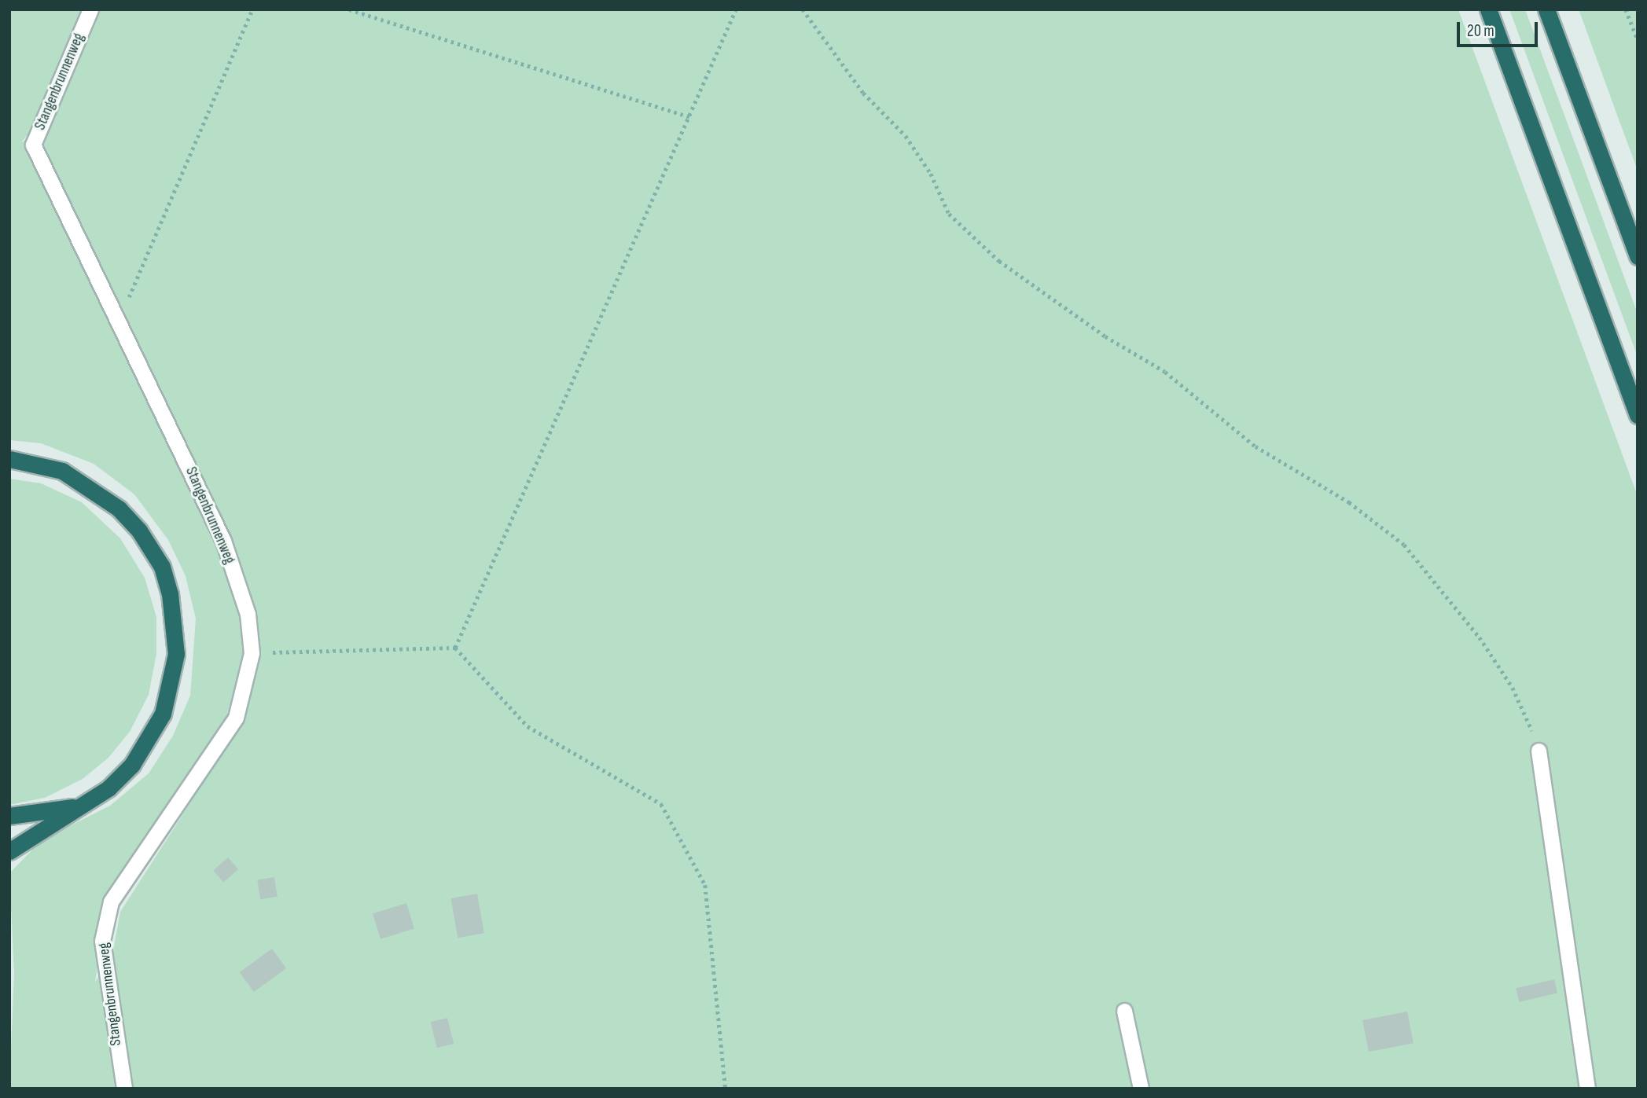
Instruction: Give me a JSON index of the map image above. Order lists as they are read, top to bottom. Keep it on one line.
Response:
{"streets":{"lane":["Stangenbrunnenweg"]},"scale_bar":"20 m"}
